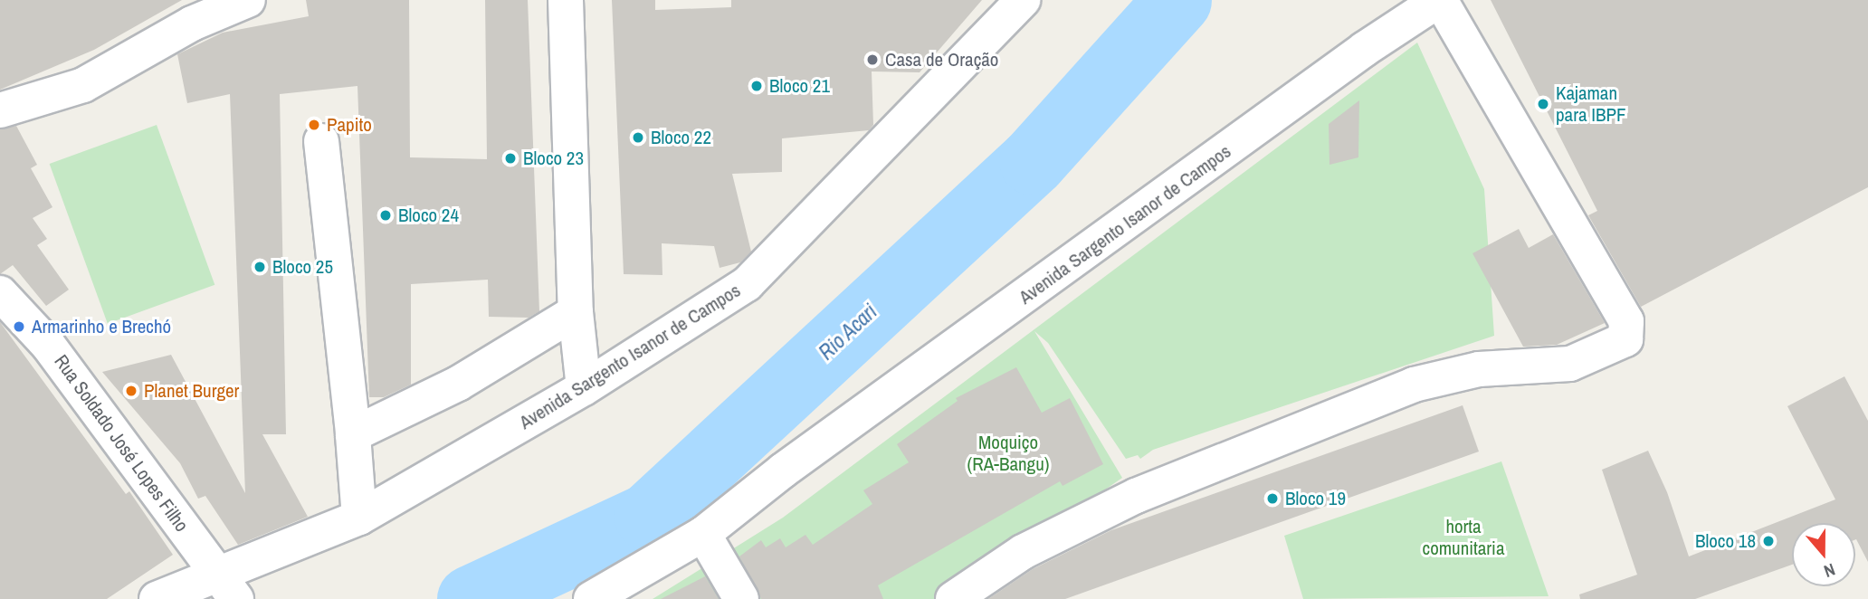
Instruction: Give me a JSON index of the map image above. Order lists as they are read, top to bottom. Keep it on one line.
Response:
{"streets":{"street":["Avenida Sargento Isanor de Campos","Rua Soldado José Lopes Filho"]},"crossings":[["Avenida Sargento Isanor de Campos","Rua Soldado José Lopes Filho"]],"water":["Rio Acari"],"parks":["Moquiço (RA-Bangu)","horta comunitaria"],"places":["Casa de Oração","Bloco 21","Kajaman para IBPF","Papito","Bloco 22","Bloco 23","Bloco 24","Bloco 25","Armarinho e Brechó","Planet Burger","Bloco 19","Bloco 18"],"north":"bottom"}
